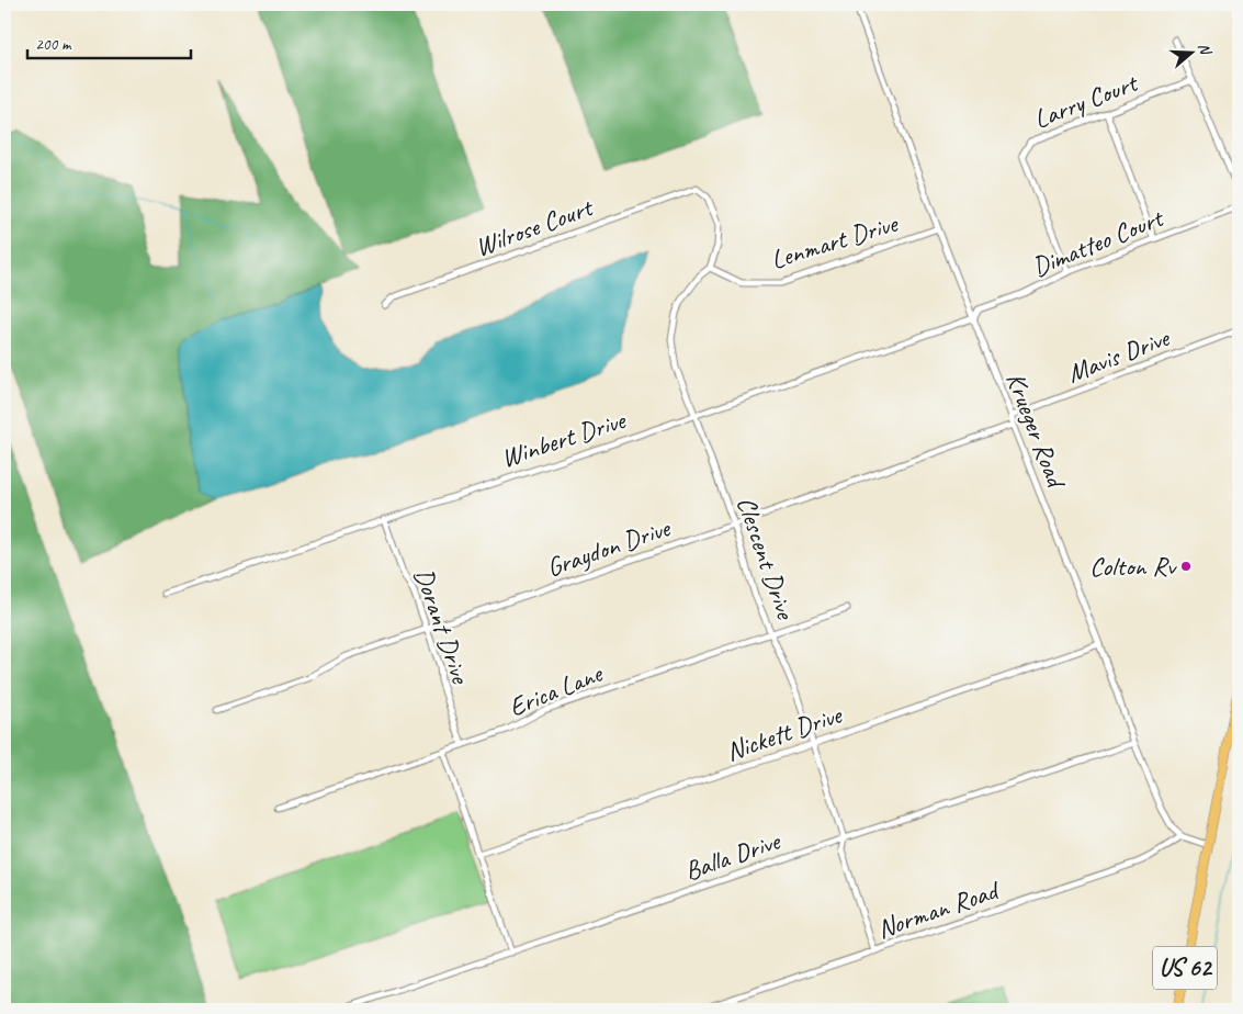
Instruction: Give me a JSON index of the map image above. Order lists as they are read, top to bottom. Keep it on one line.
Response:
{"streets":{"main road":["US 62"],"street":["Larry Court","Wilrose Court","Lenmart Drive","Dimatteo Court","Mavis Drive","Krueger Road","Winbert Drive","Graydon Drive","Clescent Drive","Dorant Drive","Erica Lane","Nickett Drive","Balla Drive","Norman Road"]},"crossings":[["Larry Court","Dimatteo Court"],["Wilrose Court","Clescent Drive"],["Lenmart Drive","Krueger Road"],["Lenmart Drive","Clescent Drive"],["Dimatteo Court","Krueger Road"],["Dimatteo Court","Winbert Drive"],["Mavis Drive","Krueger Road"],["Krueger Road","Winbert Drive"],["Krueger Road","Graydon Drive"],["Krueger Road","Nickett Drive"],["Krueger Road","Balla Drive"],["Krueger Road","Norman Road"],["Winbert Drive","Clescent Drive"],["Winbert Drive","Dorant Drive"],["Graydon Drive","Clescent Drive"],["Graydon Drive","Dorant Drive"],["Clescent Drive","Erica Lane"],["Clescent Drive","Nickett Drive"],["Clescent Drive","Balla Drive"],["Clescent Drive","Norman Road"],["Dorant Drive","Erica Lane"]],"places":["Colton Rv"],"scale_bar":"200 m","north":"right"}
